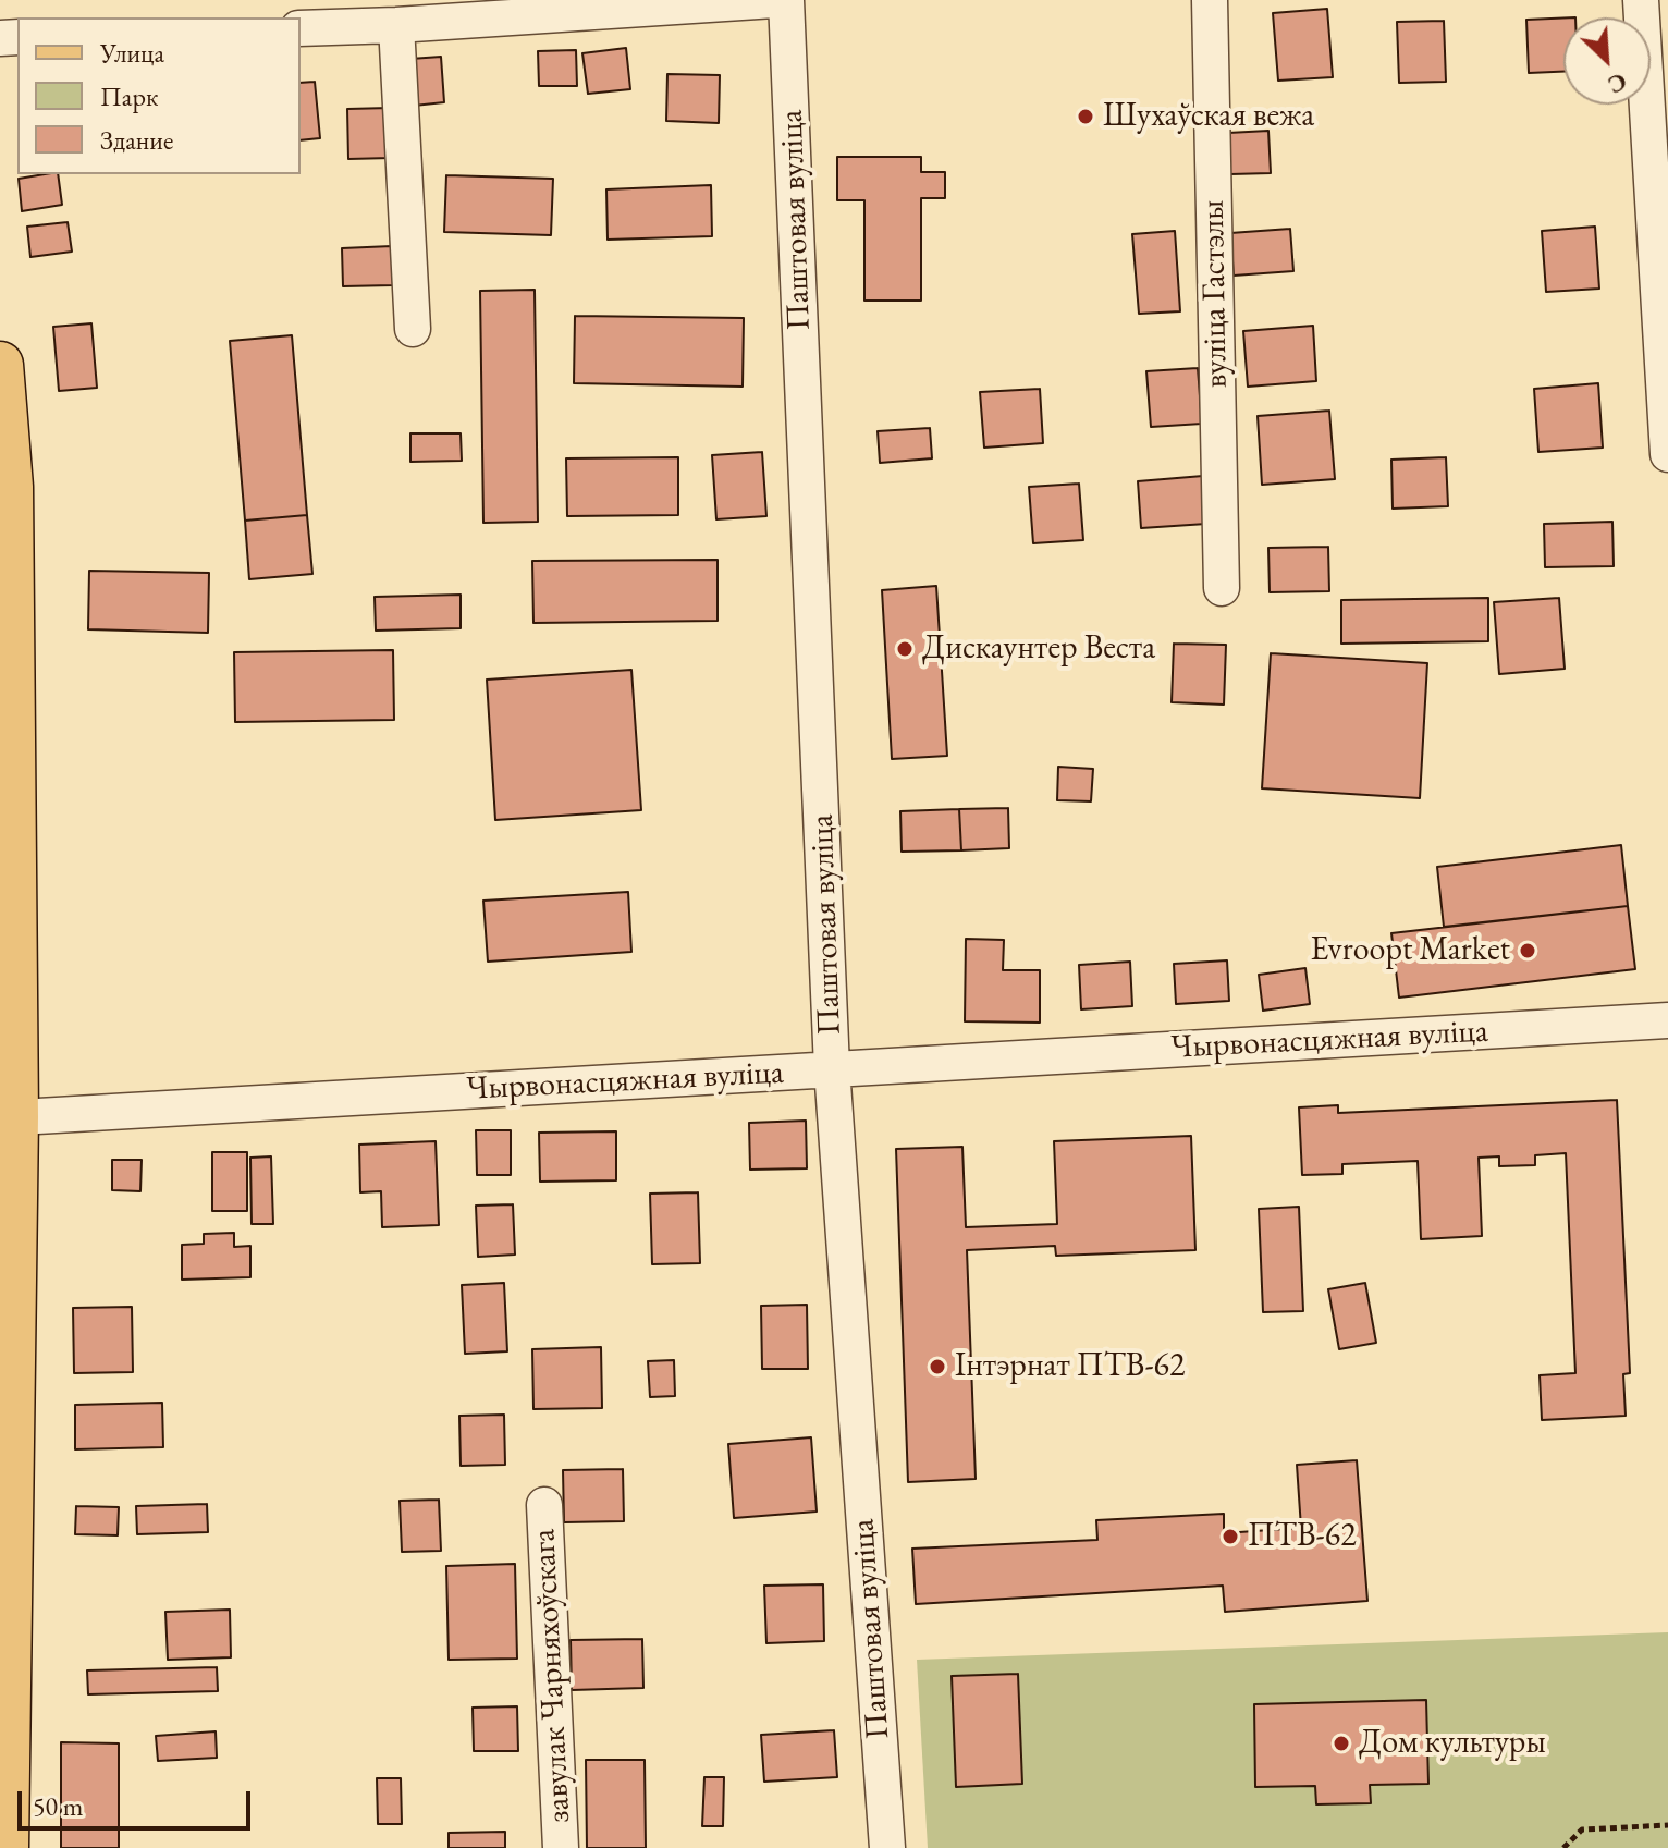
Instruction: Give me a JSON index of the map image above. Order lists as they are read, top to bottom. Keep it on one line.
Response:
{"streets":{"street":["Паштовая вуліца","вуліца Гастэлы","Чырвонасцяжная вуліца","завулак Чарняхоўскага"]},"crossings":[["Паштовая вуліца","Чырвонасцяжная вуліца"]],"places":["Шухаўская вежа","Дискаунтер Веста","Evroopt Market","Інтэрнат ПТВ-62","ПТВ-62","Дом культуры"],"legend":["Улица","Парк","Здание"],"scale_bar":"50 m","north":"bottom right"}
